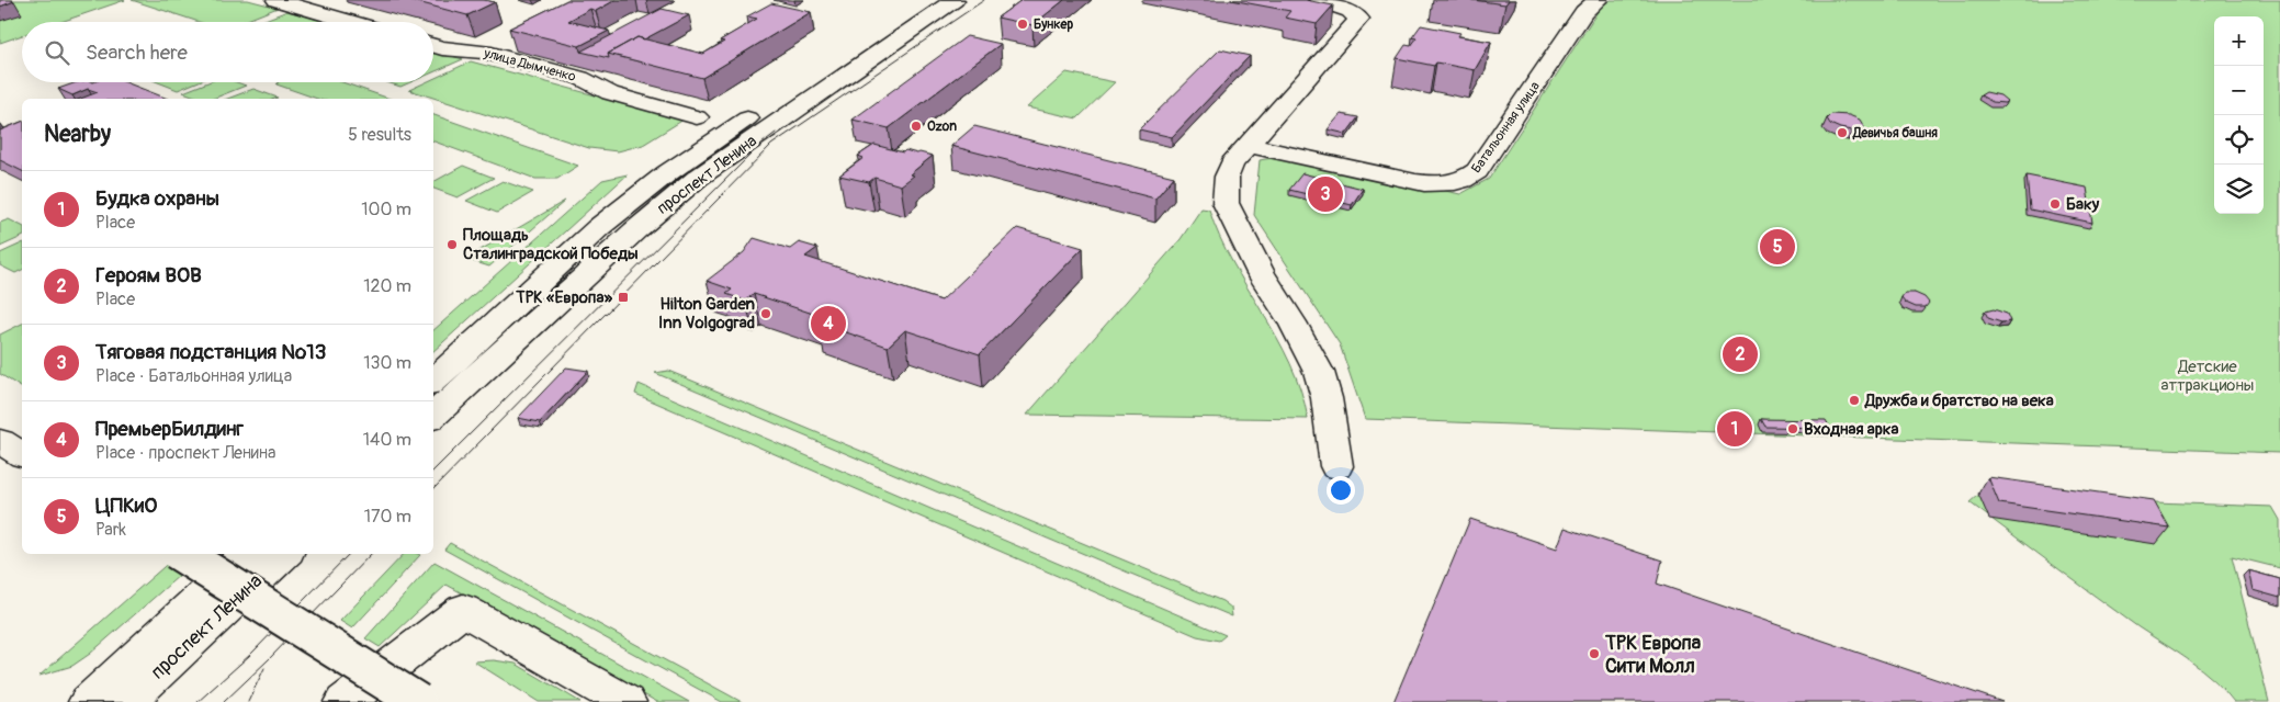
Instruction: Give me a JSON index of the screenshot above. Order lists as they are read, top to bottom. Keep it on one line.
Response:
{"streets":{"main road":["улица Дымченко","Батальонная улица","проспект Ленина"]},"parks":["Детские аттракционы"],"places":{"other":["Бункер","Ozon","Девичья башня","Баку","Площадь Сталинградской Победы","Hilton Garden Inn Volgograd","Дружба и братство на века","Входная арка","ТРК Европа Сити Молл"],"transit":["ТРК «Европа»"]},"page":{"map_buttons":["+","−"],"search":"Search here","heading":["Nearby","5 results"],"list":[{"mark":"1","name":"Будка охраны","note":"Place","value":"100 m"},{"mark":"2","name":"Героям ВОВ","note":"Place","value":"120 m"},{"mark":"3","name":"Тяговая подстанция №13","note":"Place · Батальонная улица","value":"130 m"},{"mark":"4","name":"ПремьерБилдинг","note":"Place · проспект Ленина","value":"140 m"},{"mark":"5","name":"ЦПКиО","note":"Park","value":"170 m"}],"pins":["3","5","4","2","1"]}}
